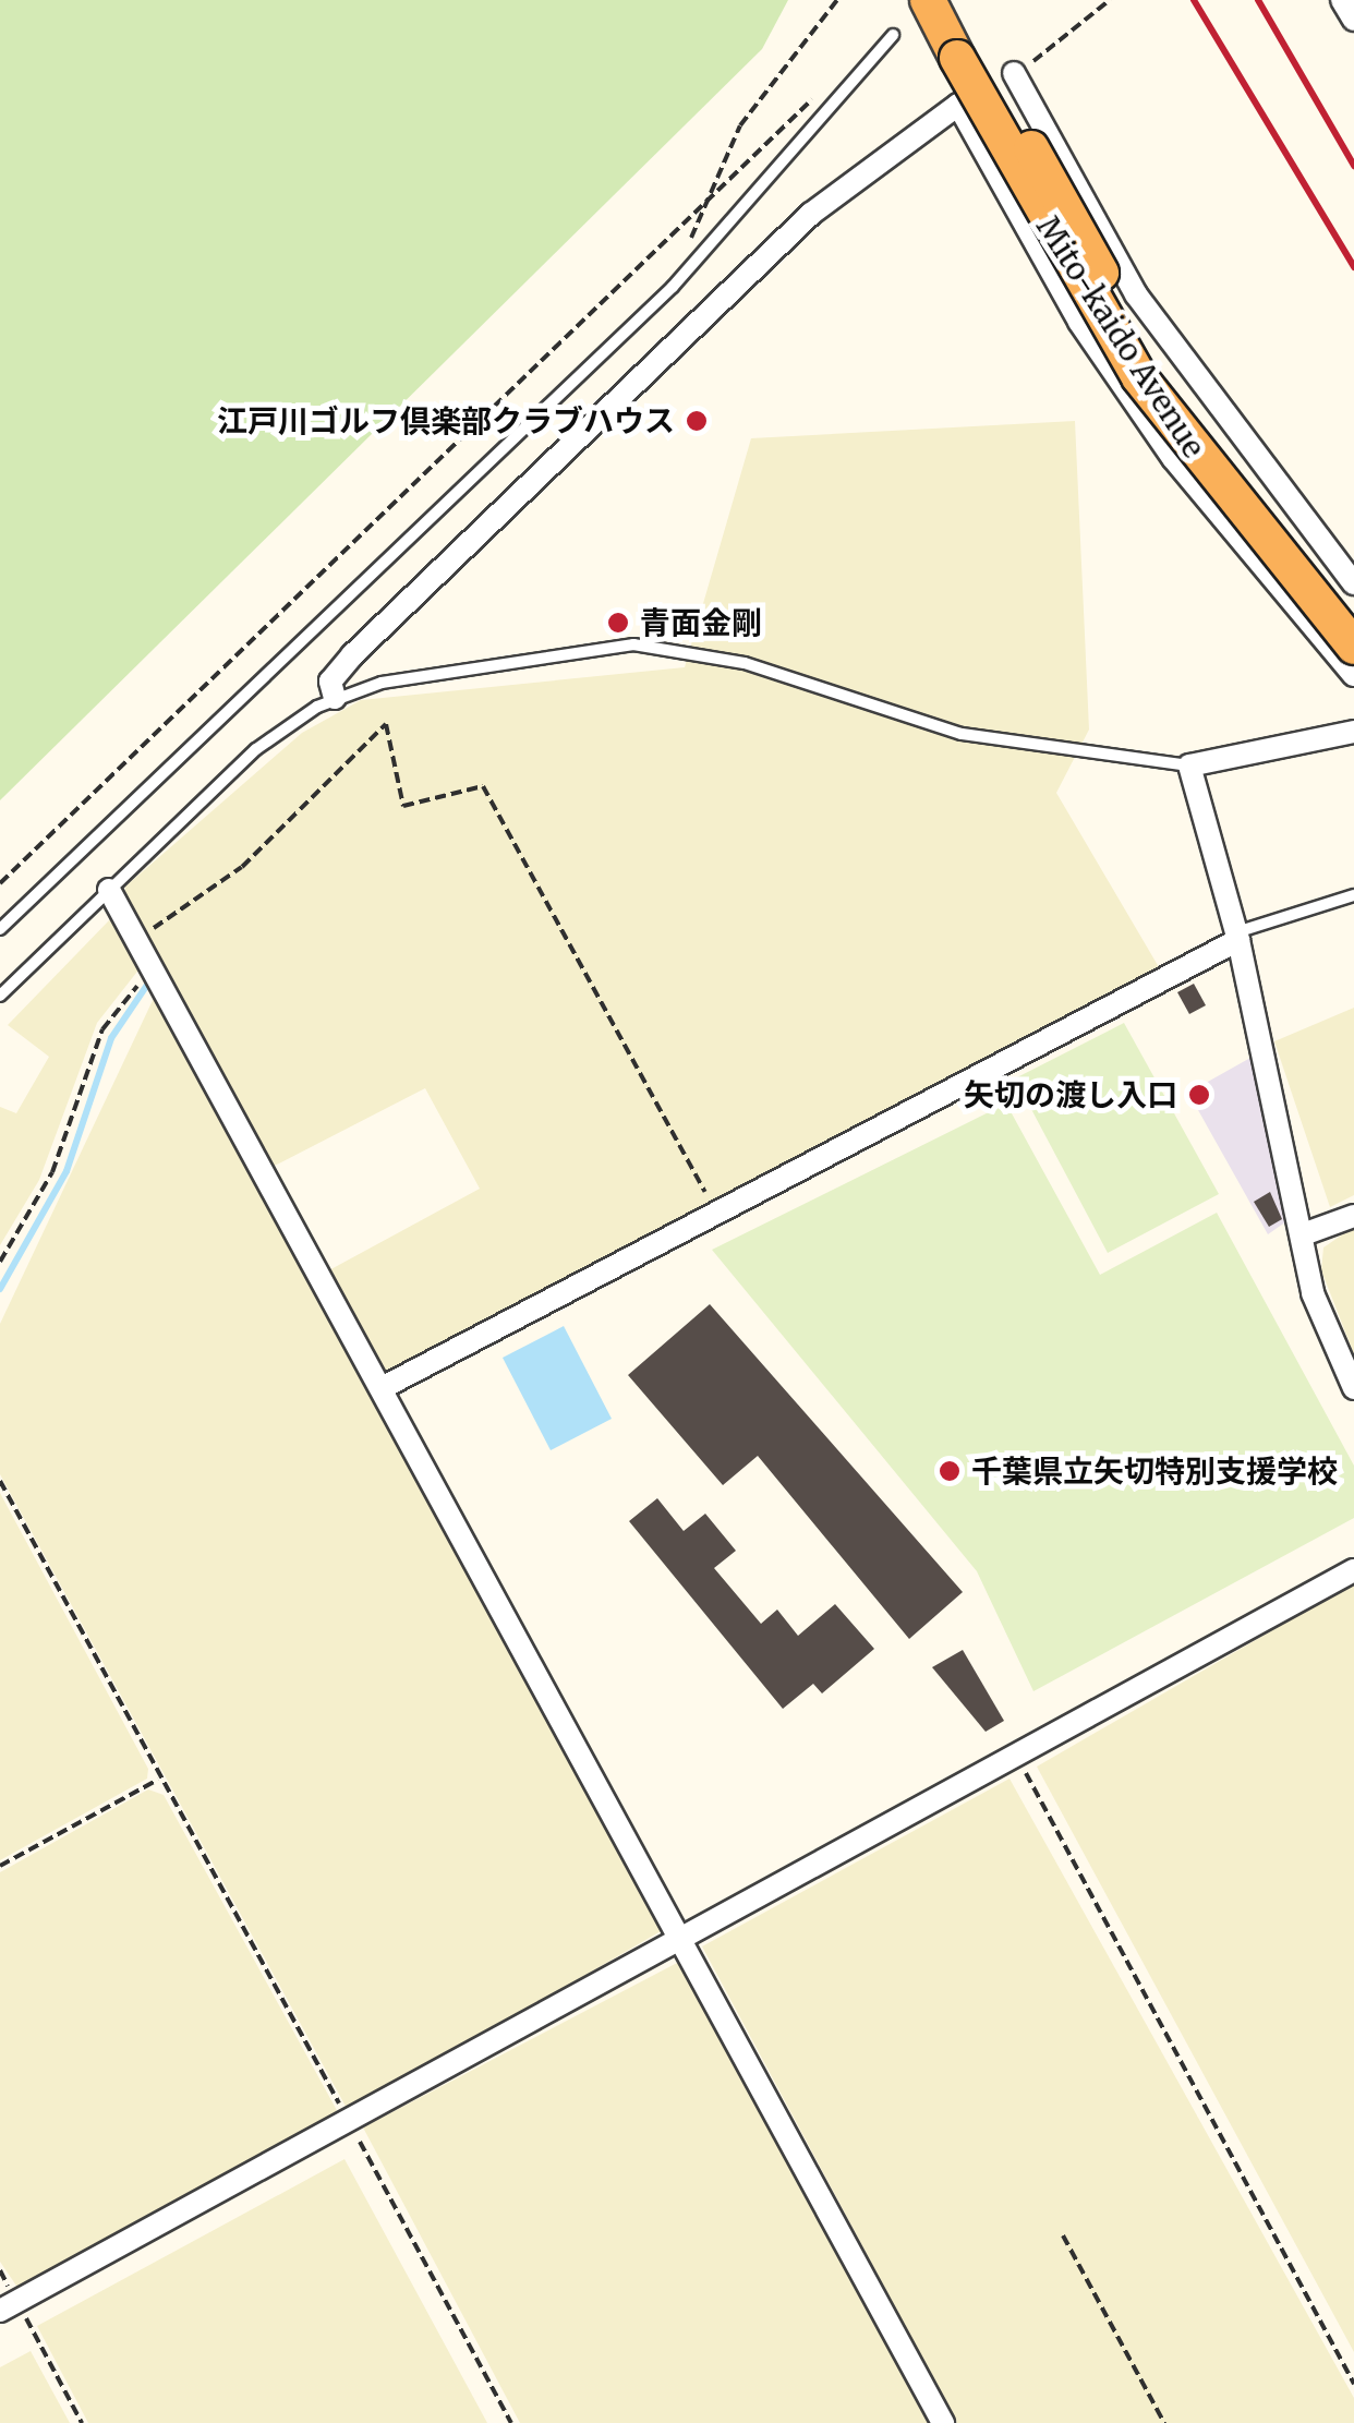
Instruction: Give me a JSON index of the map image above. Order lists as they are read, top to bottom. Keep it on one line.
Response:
{"streets":{"highway":["Mito-kaido Avenue"]},"places":["江戸川ゴルフ倶楽部クラブハウス","青面金剛","矢切の渡し入口","千葉県立矢切特別支援学校"]}
